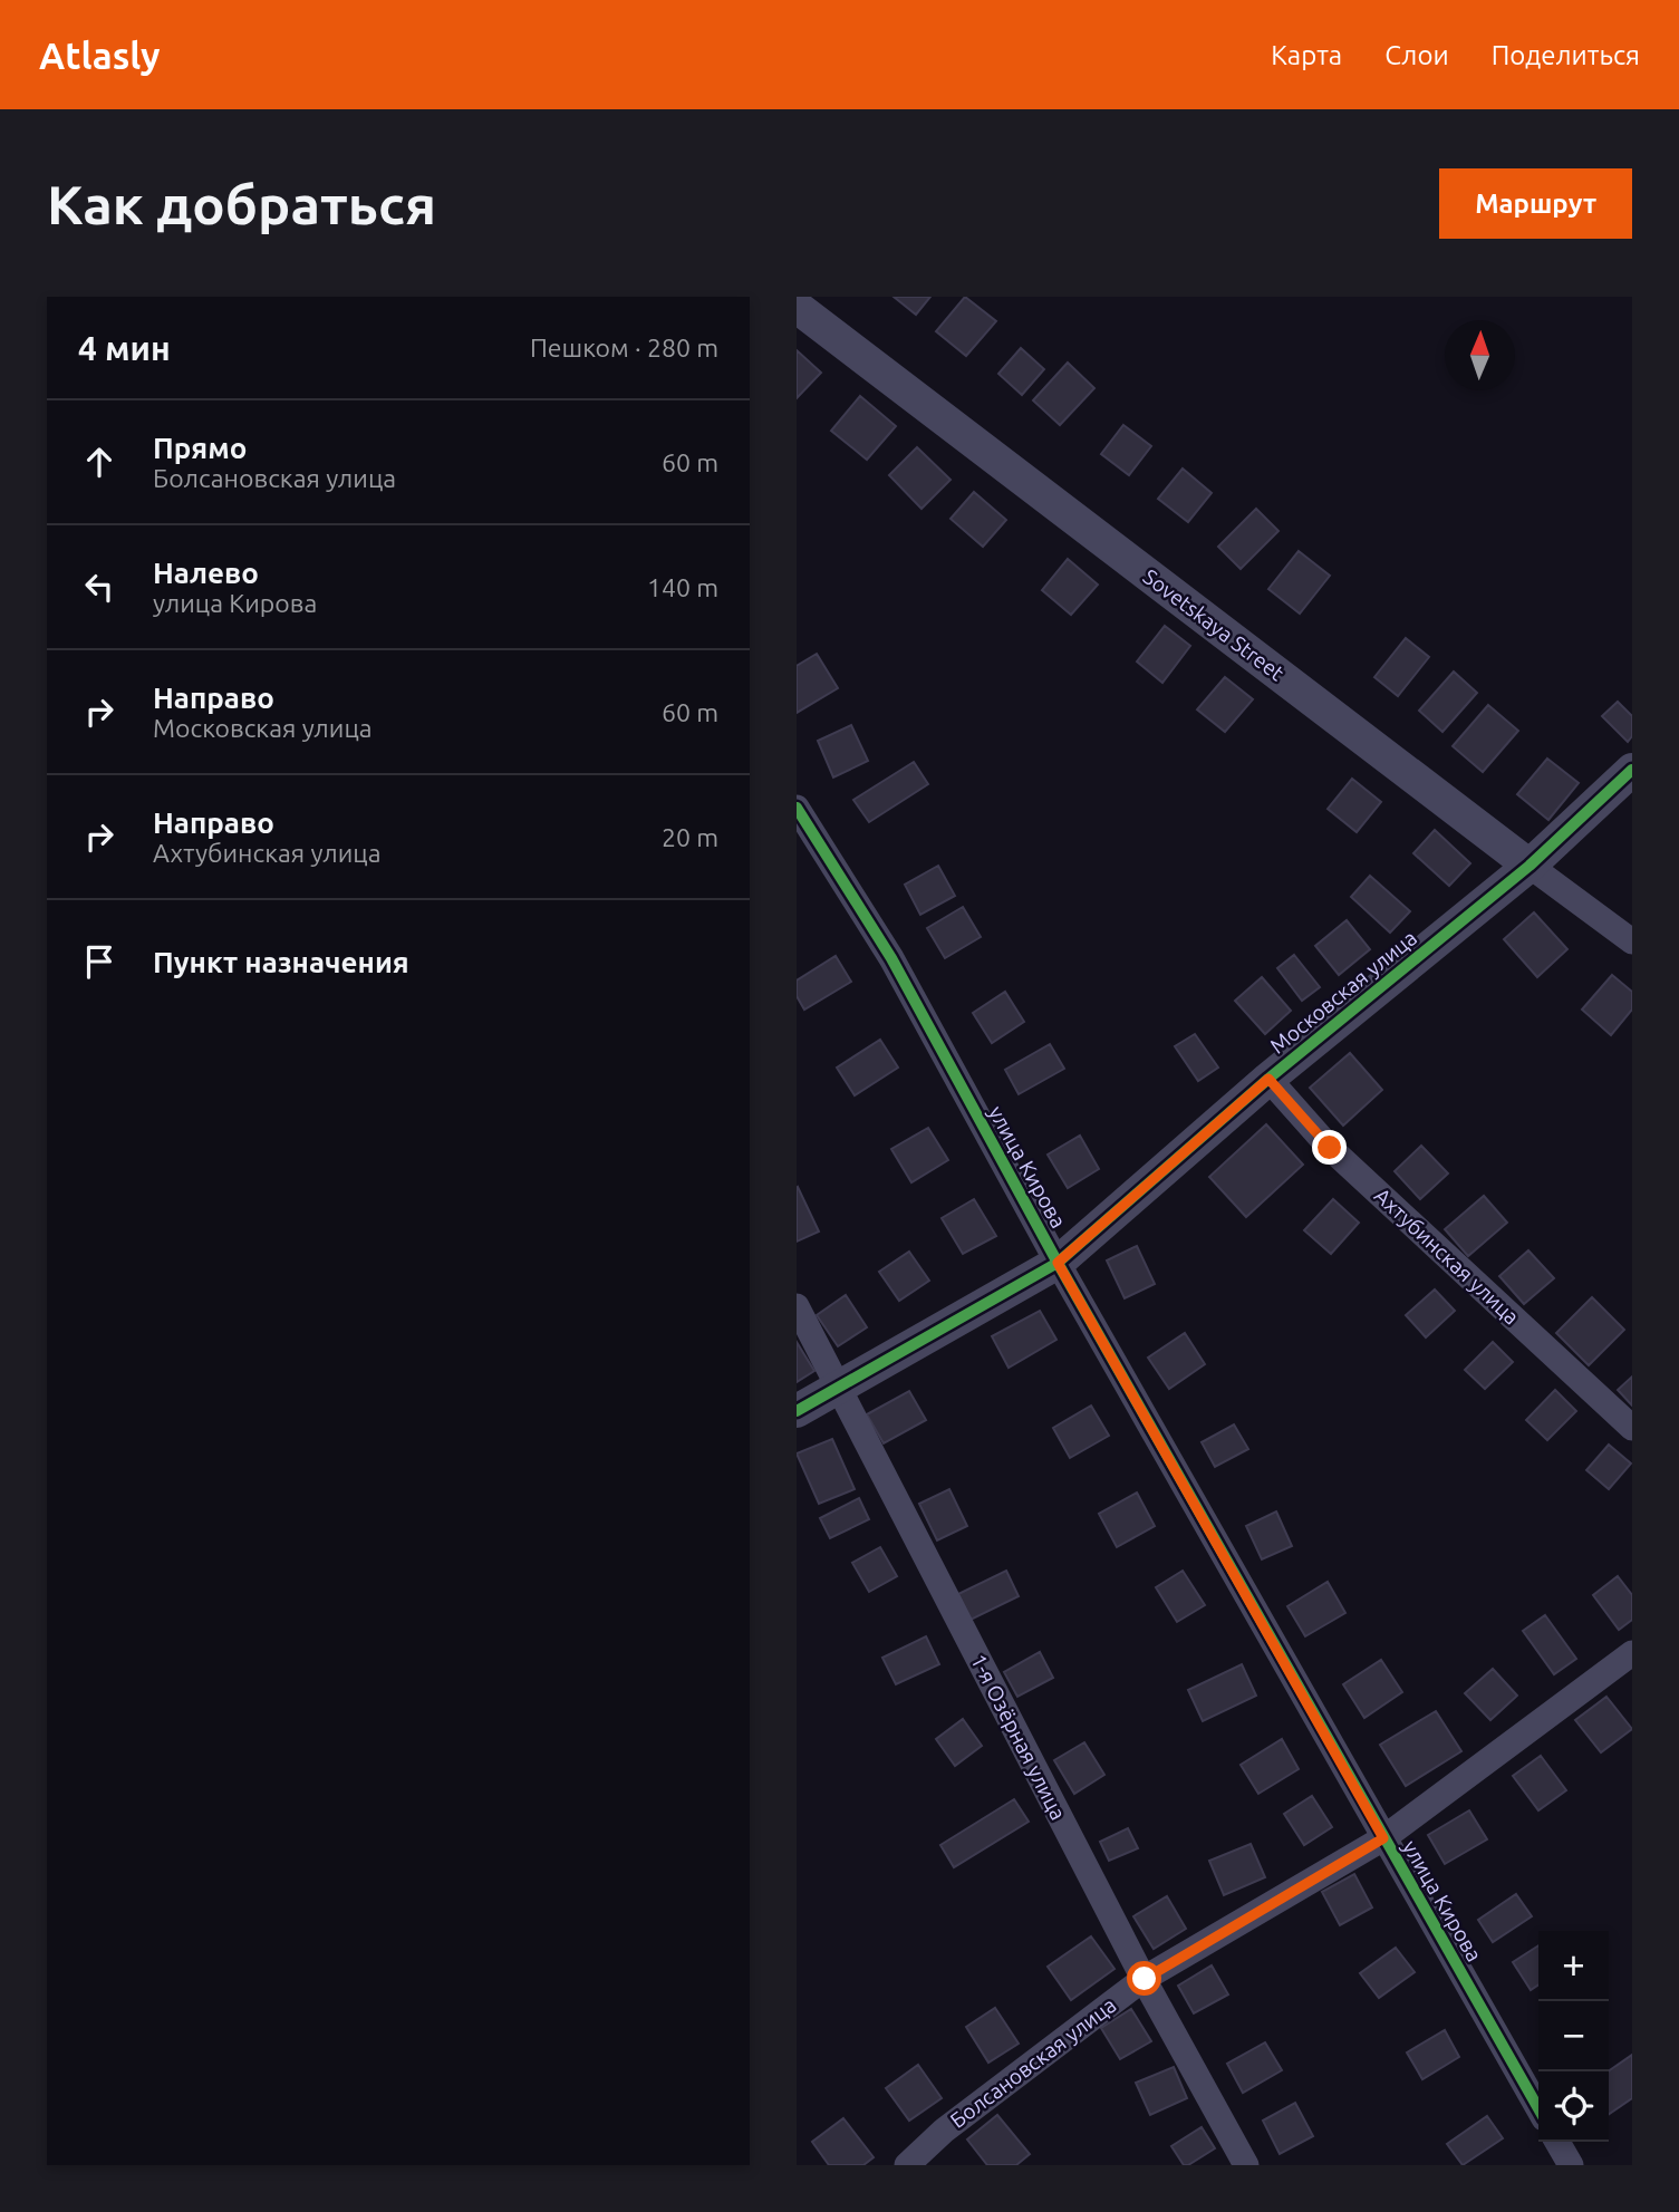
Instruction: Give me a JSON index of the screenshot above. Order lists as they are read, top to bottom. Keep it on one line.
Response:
{"streets":{"street":["Sovetskaya Street","Московская улица","улица Кирова","Ахтубинская улица","1-я Озёрная улица","Болсановская улица"]},"crossings":[["Sovetskaya Street","Московская улица"],["Московская улица","улица Кирова"],["Московская улица","Ахтубинская улица"],["Московская улица","1-я Озёрная улица"],["улица Кирова","Болсановская улица"],["1-я Озёрная улица","Болсановская улица"]],"north":"top","page":{"header":"Atlasly","nav":["Карта","Слои","Поделиться"],"buttons":"Маршрут","title":"Как добраться","heading":["4 мин","Пешком · 280 m"],"list":[["Прямо","Болсановская улица","60 m"],["Налево","улица Кирова","140 m"],["Направо","Московская улица","60 m"],["Направо","Ахтубинская улица","20 m"],"Пункт назначения"],"map_buttons":["+","−"]}}
